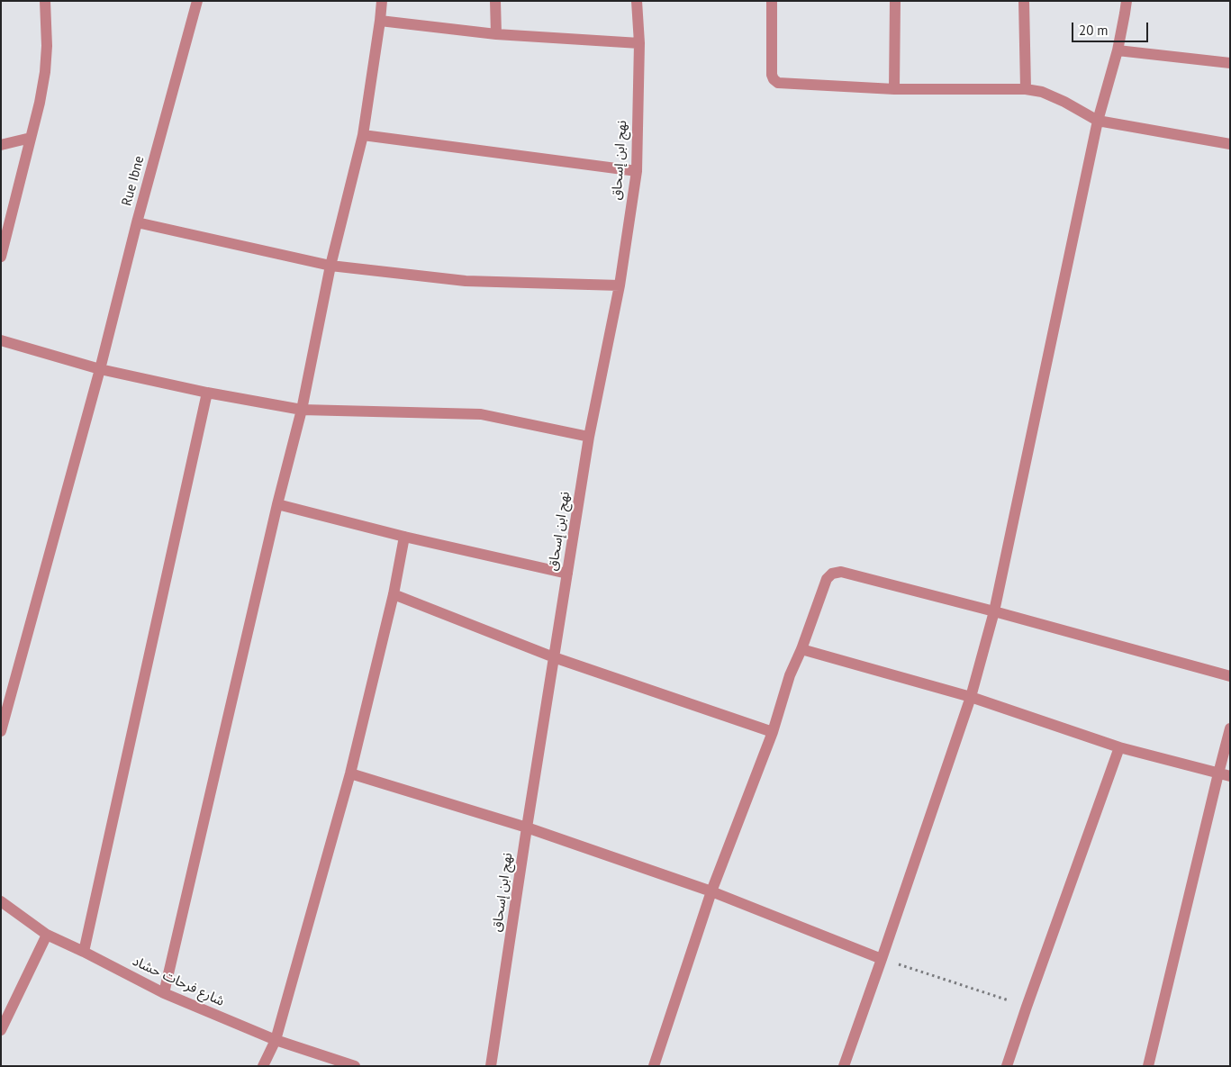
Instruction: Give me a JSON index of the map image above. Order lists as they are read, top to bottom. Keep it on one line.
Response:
{"streets":{"street":["نهج ابن إسحاق","Rue Ibne","شارع فرحات حشاد"]},"scale_bar":"20 m"}
